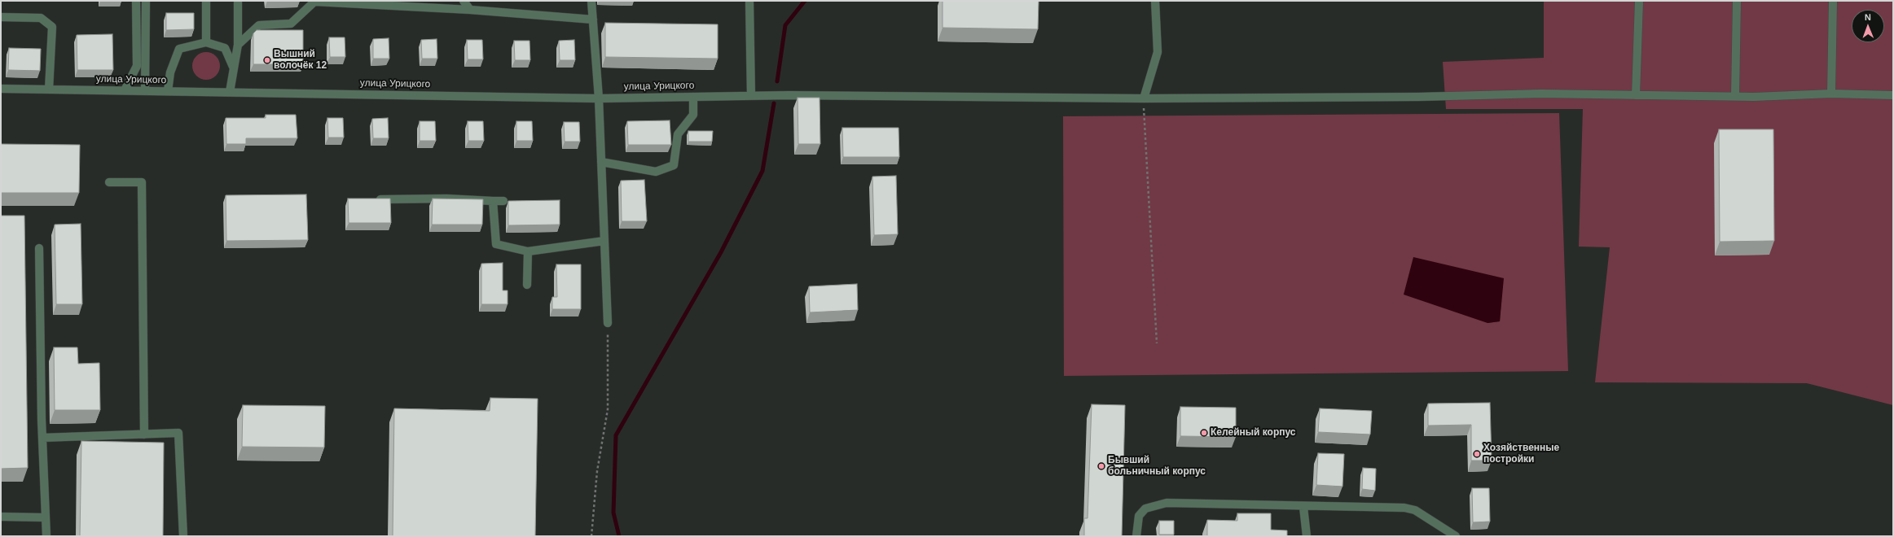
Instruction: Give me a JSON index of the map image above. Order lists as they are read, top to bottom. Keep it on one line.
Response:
{"streets":{"street":["улица Урицкого"]},"places":["Вышний волочёк 12","Келейный корпус","Хозяйственные постройки","Бывший больничный корпус"],"north":"top"}
